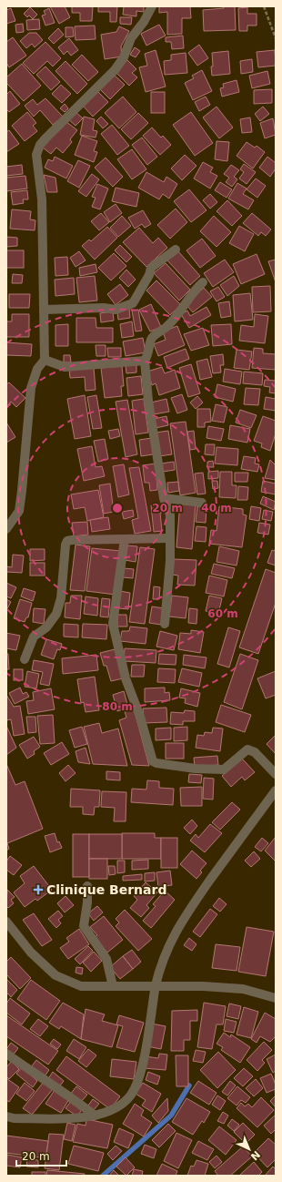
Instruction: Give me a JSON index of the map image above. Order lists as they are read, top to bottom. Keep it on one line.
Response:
{"places":{"health":["Clinique Bernard"]},"scale_bar":"20 m","north":"bottom right","rings":["20 m","40 m","60 m","80 m"]}
